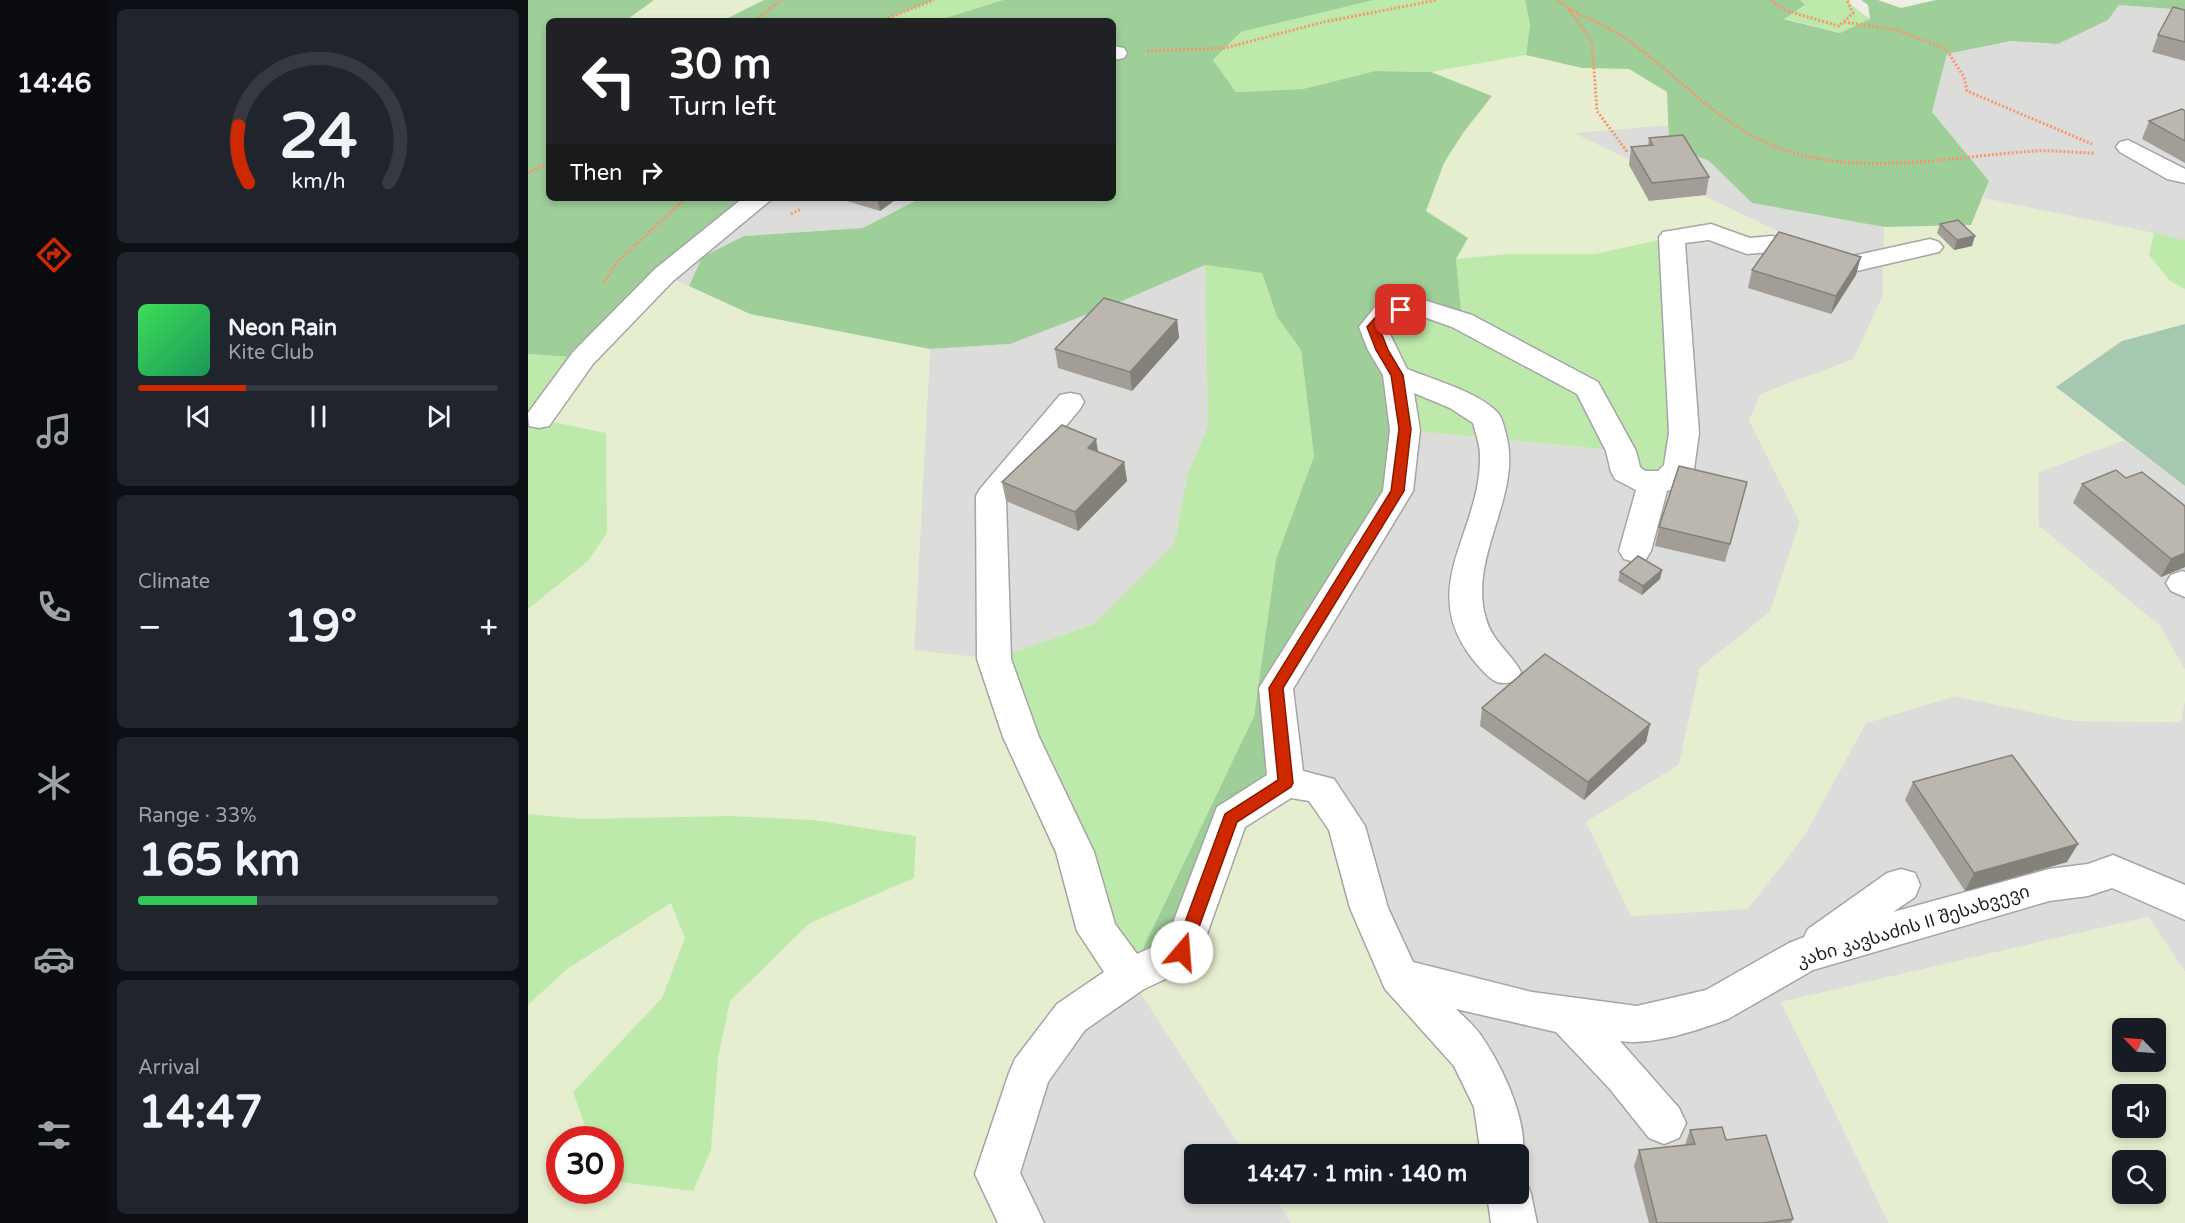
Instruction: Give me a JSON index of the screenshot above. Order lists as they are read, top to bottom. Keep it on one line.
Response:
{"streets":{"street":["კახი კავსაძის II შესახვევი"]},"north":"top left","page":{"tabs":"14:46","turn":["30 m","Turn left"],"then":"Then","song":["Neon Rain","Kite Club"],"tile":["Climate",["Range · 33%","165 km"],["Arrival","14:47"]],"heat":["−","19°","+"],"limit":"30","trip":"14:47 · 1 min · 140 m","gauge":["24","km/h"]}}
